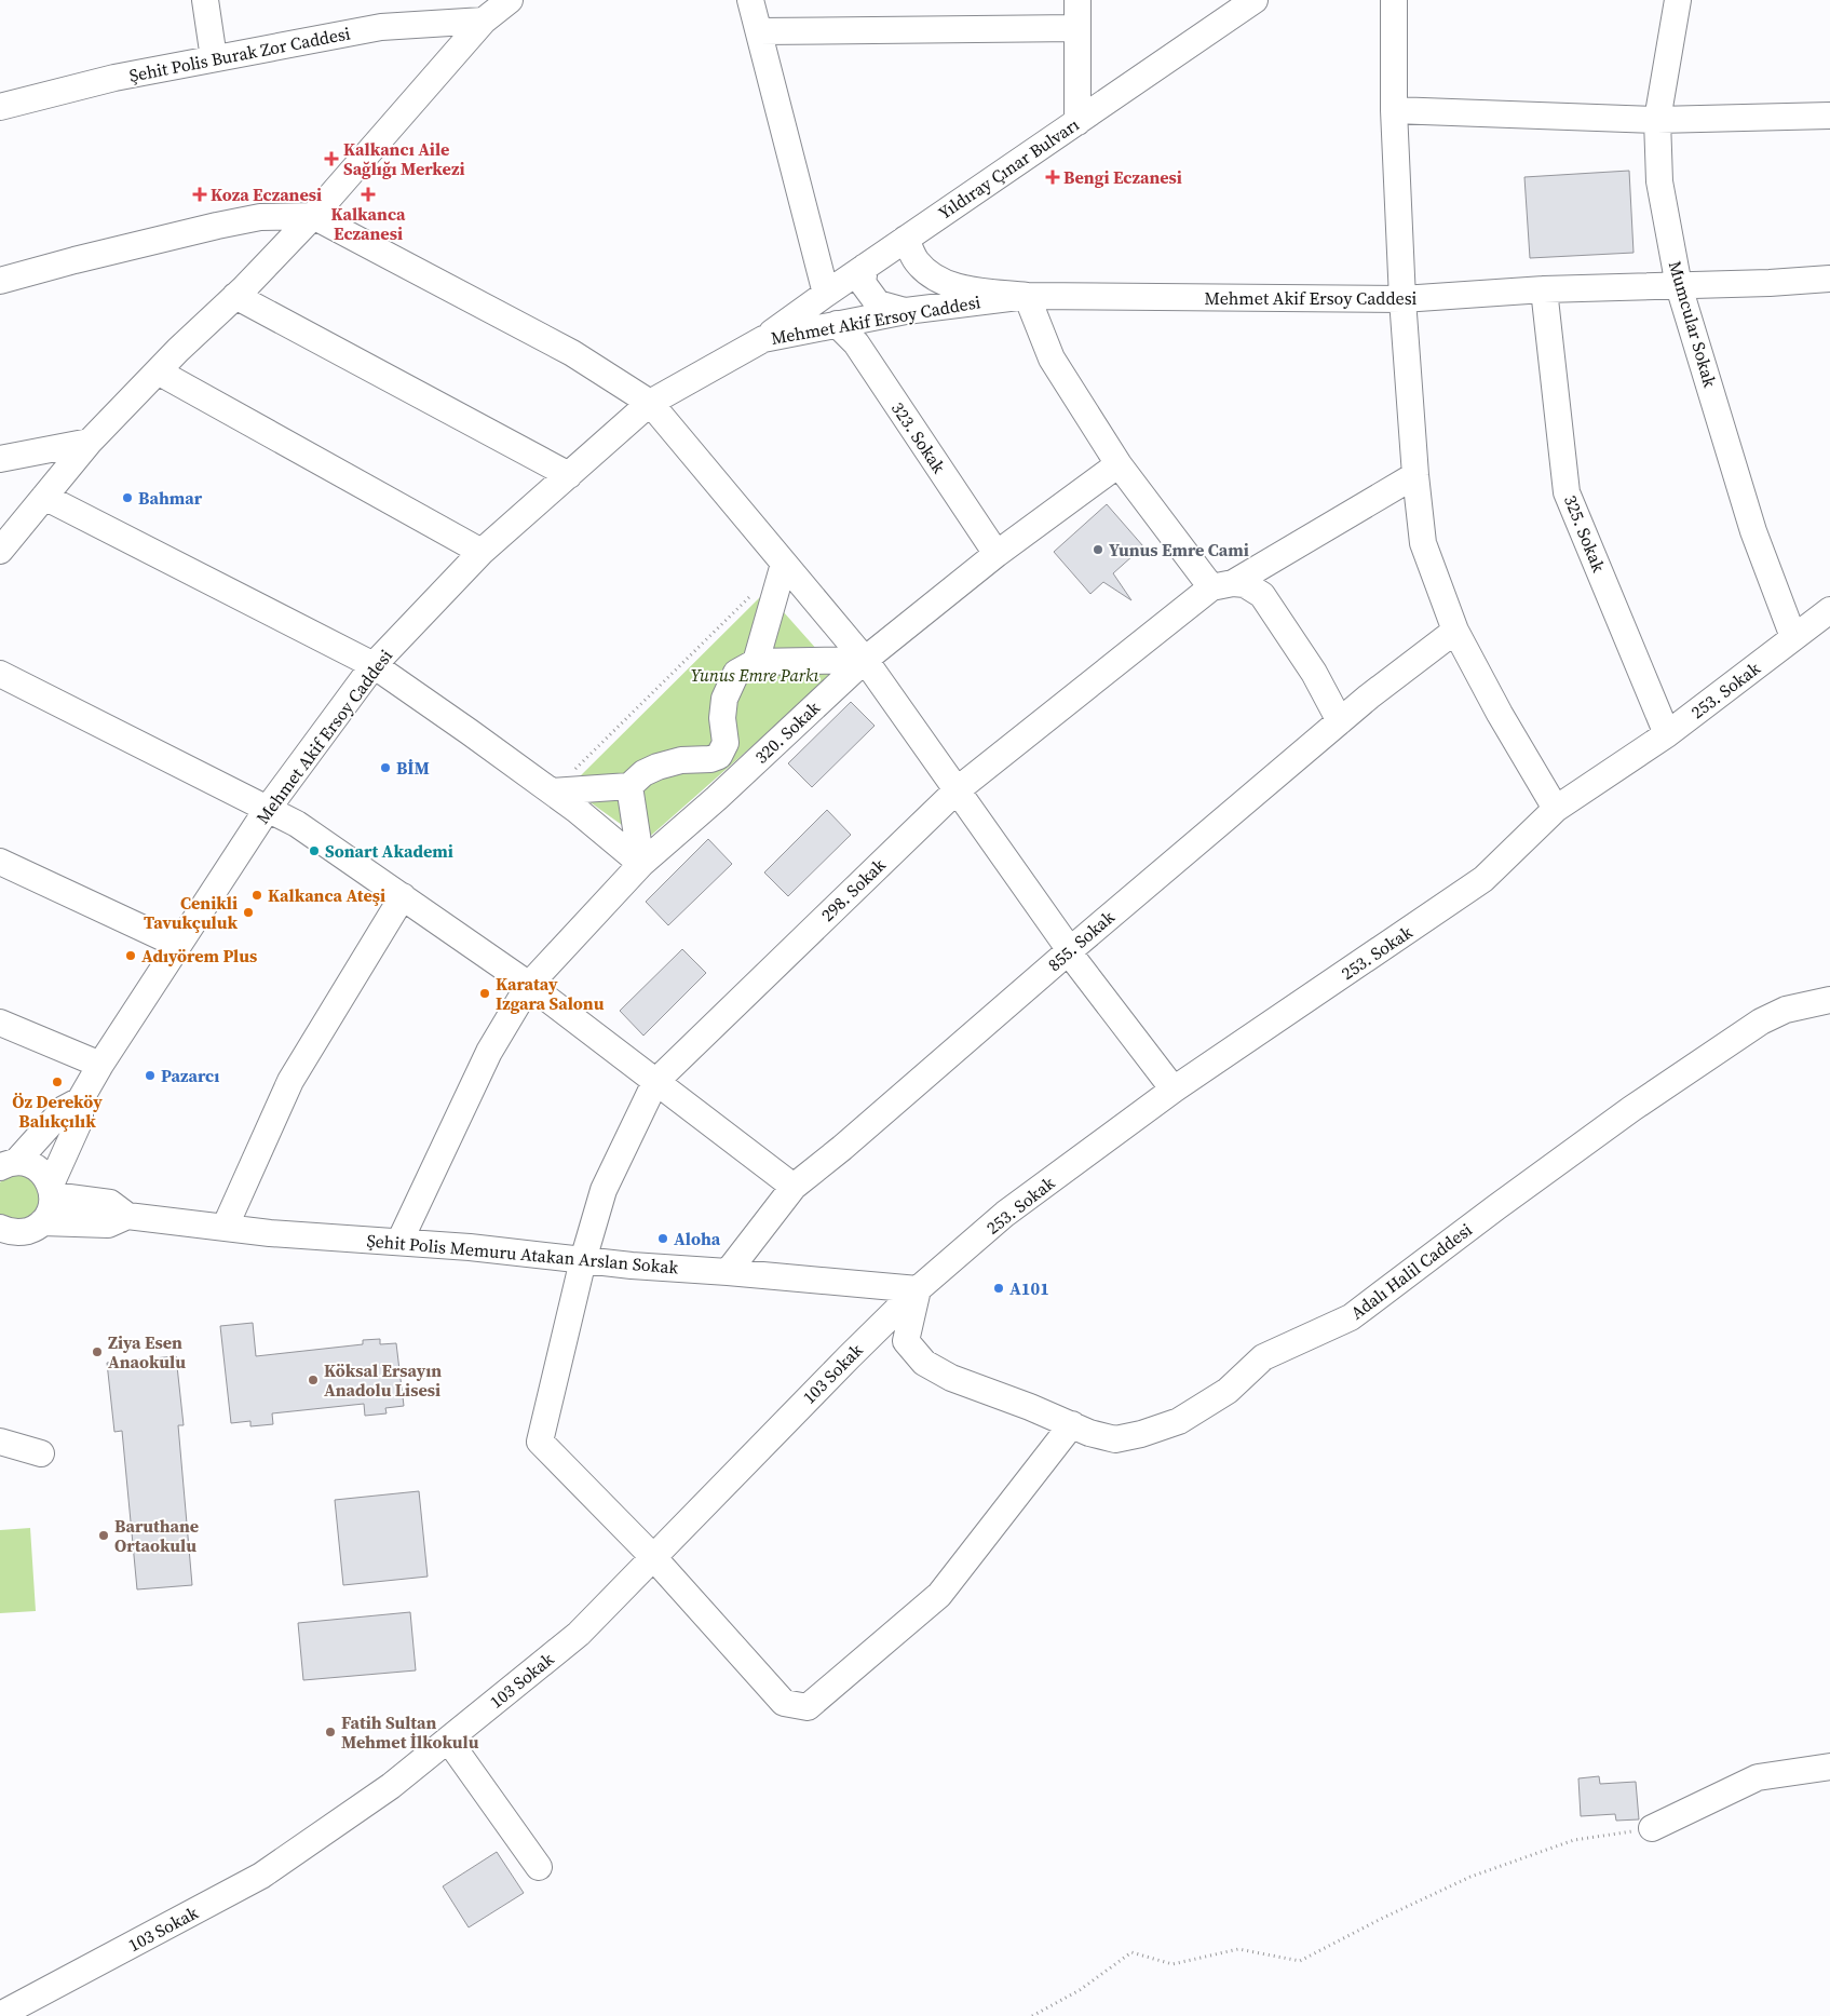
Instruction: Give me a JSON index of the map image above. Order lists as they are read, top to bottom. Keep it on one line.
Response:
{"streets":{"street":["Şehit Polis Burak Zor Caddesi","Yıldıray Çınar Bulvarı","Mehmet Akif Ersoy Caddesi","Mumcular Sokak","323. Sokak","325. Sokak","253. Sokak","320. Sokak","298. Sokak","855. Sokak","Şehit Polis Memuru Atakan Arslan Sokak","Adalı Halil Caddesi","103 Sokak"]},"crossings":[["Yıldıray Çınar Bulvarı","Mehmet Akif Ersoy Caddesi"],["Mehmet Akif Ersoy Caddesi","Mumcular Sokak"],["Mehmet Akif Ersoy Caddesi","323. Sokak"],["Mehmet Akif Ersoy Caddesi","325. Sokak"],["Mumcular Sokak","253. Sokak"],["323. Sokak","320. Sokak"],["325. Sokak","253. Sokak"],["253. Sokak","Şehit Polis Memuru Atakan Arslan Sokak"],["253. Sokak","Adalı Halil Caddesi"],["253. Sokak","103 Sokak"],["320. Sokak","Şehit Polis Memuru Atakan Arslan Sokak"],["298. Sokak","Şehit Polis Memuru Atakan Arslan Sokak"],["298. Sokak","103 Sokak"],["855. Sokak","Şehit Polis Memuru Atakan Arslan Sokak"],["Şehit Polis Memuru Atakan Arslan Sokak","Adalı Halil Caddesi"],["Şehit Polis Memuru Atakan Arslan Sokak","103 Sokak"],["Adalı Halil Caddesi","103 Sokak"]],"parks":["Yunus Emre Parkı"],"places":{"health":["Kalkancı Aile Sağlığı Merkezi","Bengi Eczanesi","Koza Eczanesi","Kalkanca Eczanesi"],"other":["Bahmar","Yunus Emre Cami","BİM","Sonart Akademi","Kalkanca Ateşi","Cenikli Tavukçuluk","Adıyörem Plus","Karatay Izgara Salonu","Pazarcı","Öz Dereköy Balıkçılık","Aloha","A101","Ziya Esen Anaokulu","Köksal Ersayın Anadolu Lisesi","Baruthane Ortaokulu","Fatih Sultan Mehmet İlkokulu"]}}
